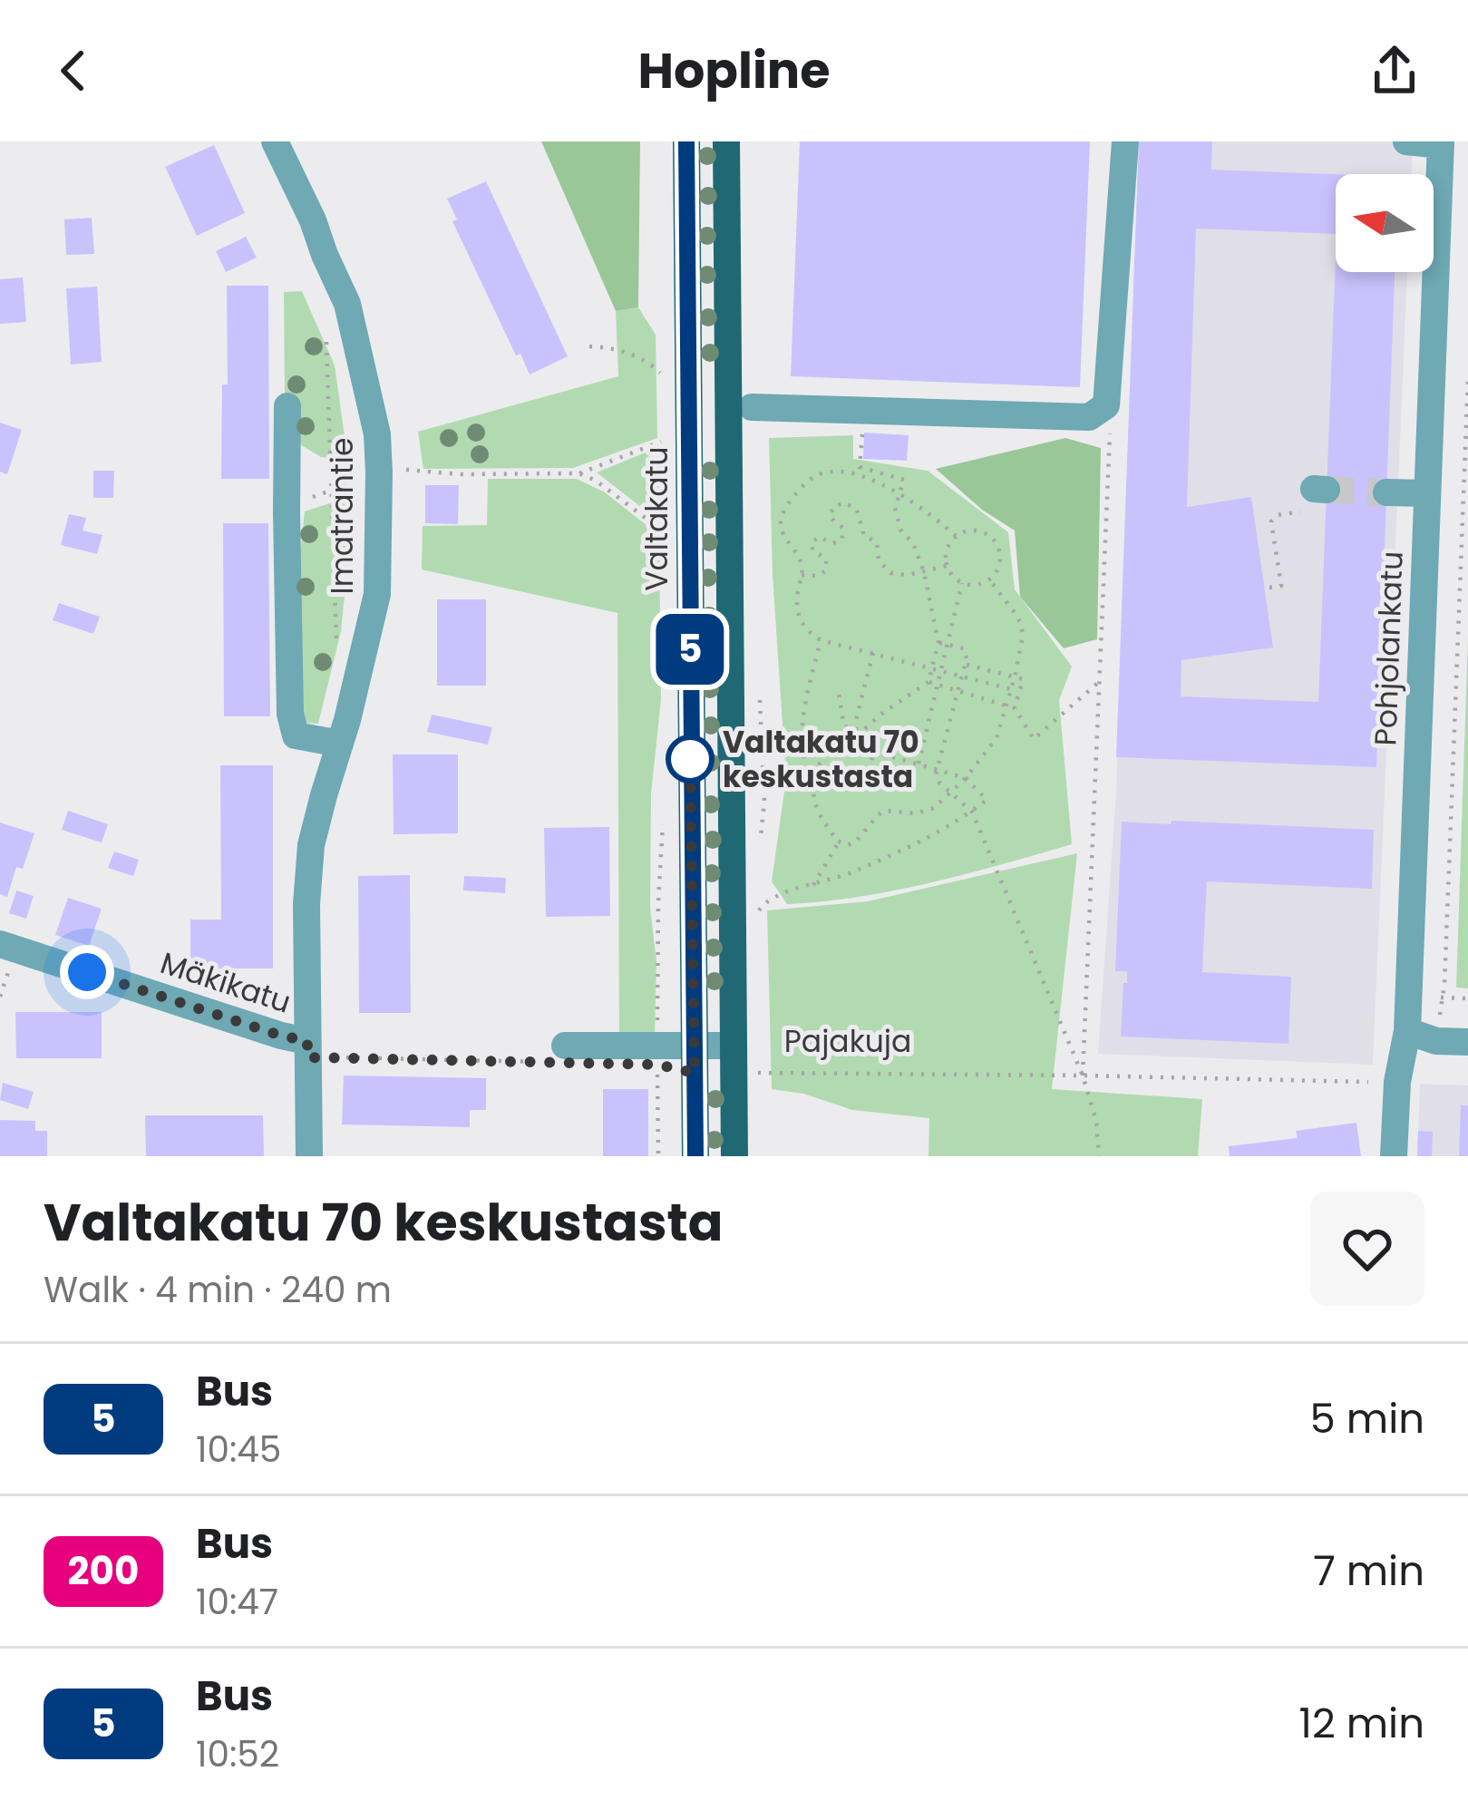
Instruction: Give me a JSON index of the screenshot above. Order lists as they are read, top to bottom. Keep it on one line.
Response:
{"streets":{"main road":["Valtakatu"],"street":["Imatrantie","Pohjolankatu","Mäkikatu"],"path":["Pajakuja"]},"crossings":[["Imatrantie","Mäkikatu"],["Pohjolankatu","Pajakuja"]],"places":["Valtakatu 70 keskustasta"],"lines":["bus line 5"],"north":"left","page":{"header":"Hopline","on_map":"5","heading":["Valtakatu 70 keskustasta","Walk · 4 min · 240 m"],"list":[{"mark":"5","name":"Bus","note":"10:45","value":"5 min"},{"mark":"200","name":"Bus","note":"10:47","value":"7 min"},{"mark":"5","name":"Bus","note":"10:52","value":"12 min"}]}}
